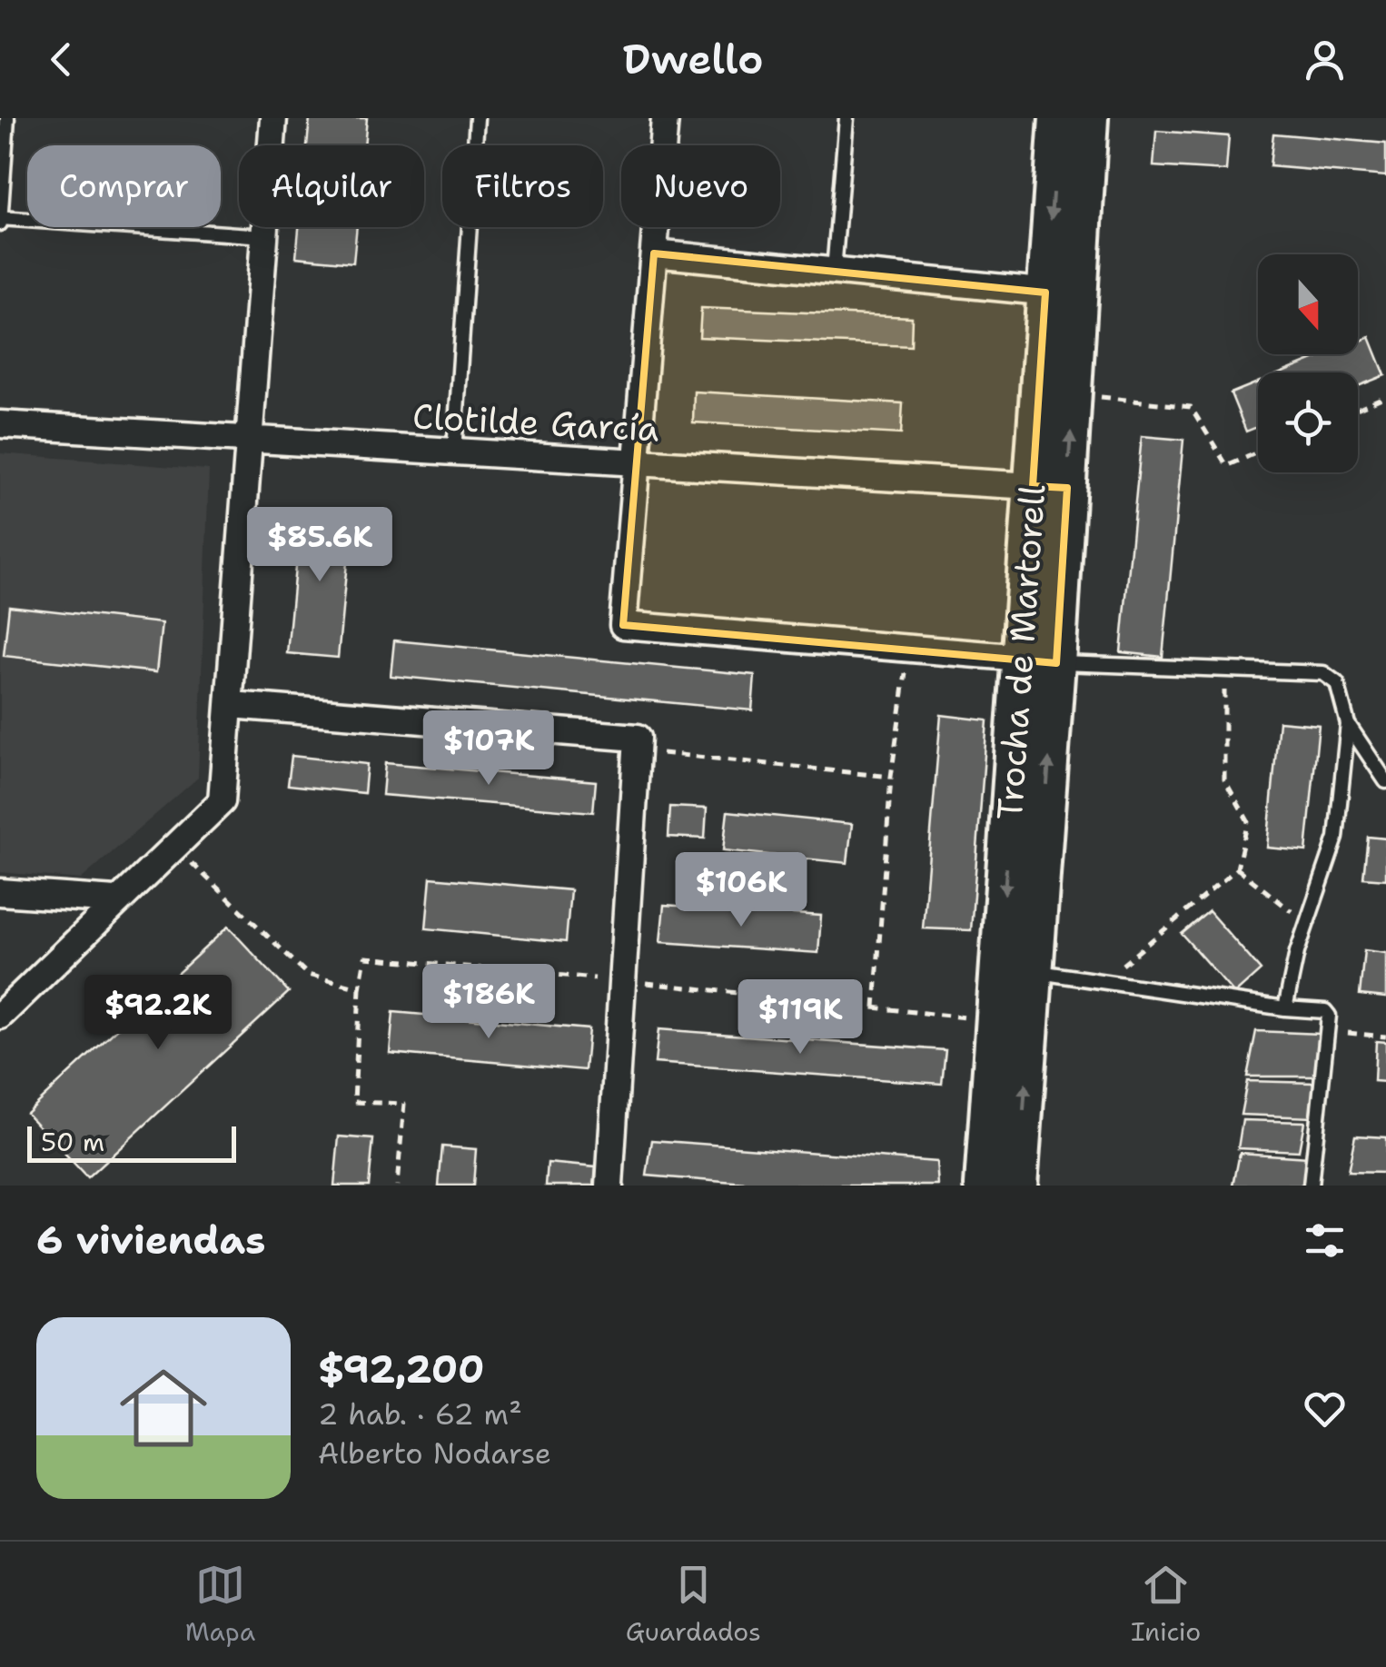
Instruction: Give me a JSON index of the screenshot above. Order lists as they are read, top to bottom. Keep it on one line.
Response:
{"streets":{"street":["Clotilde García","Trocha de Martorell"]},"crossings":[["Clotilde García","Trocha de Martorell"]],"scale_bar":"50 m","north":"bottom","page":{"header":"Dwello","chip":["Comprar","Alquilar","Filtros","Nuevo"],"price":["$85.6K","$107K","$106K","$186K","$92.2K","$119K"],"scale":"50 m","heading":"6 viviendas","list":[{"name":"$92,200","note":"2 hab. · 62 m² · Alberto Nodarse"}],"tabs":["Mapa","Guardados","Inicio"]}}
